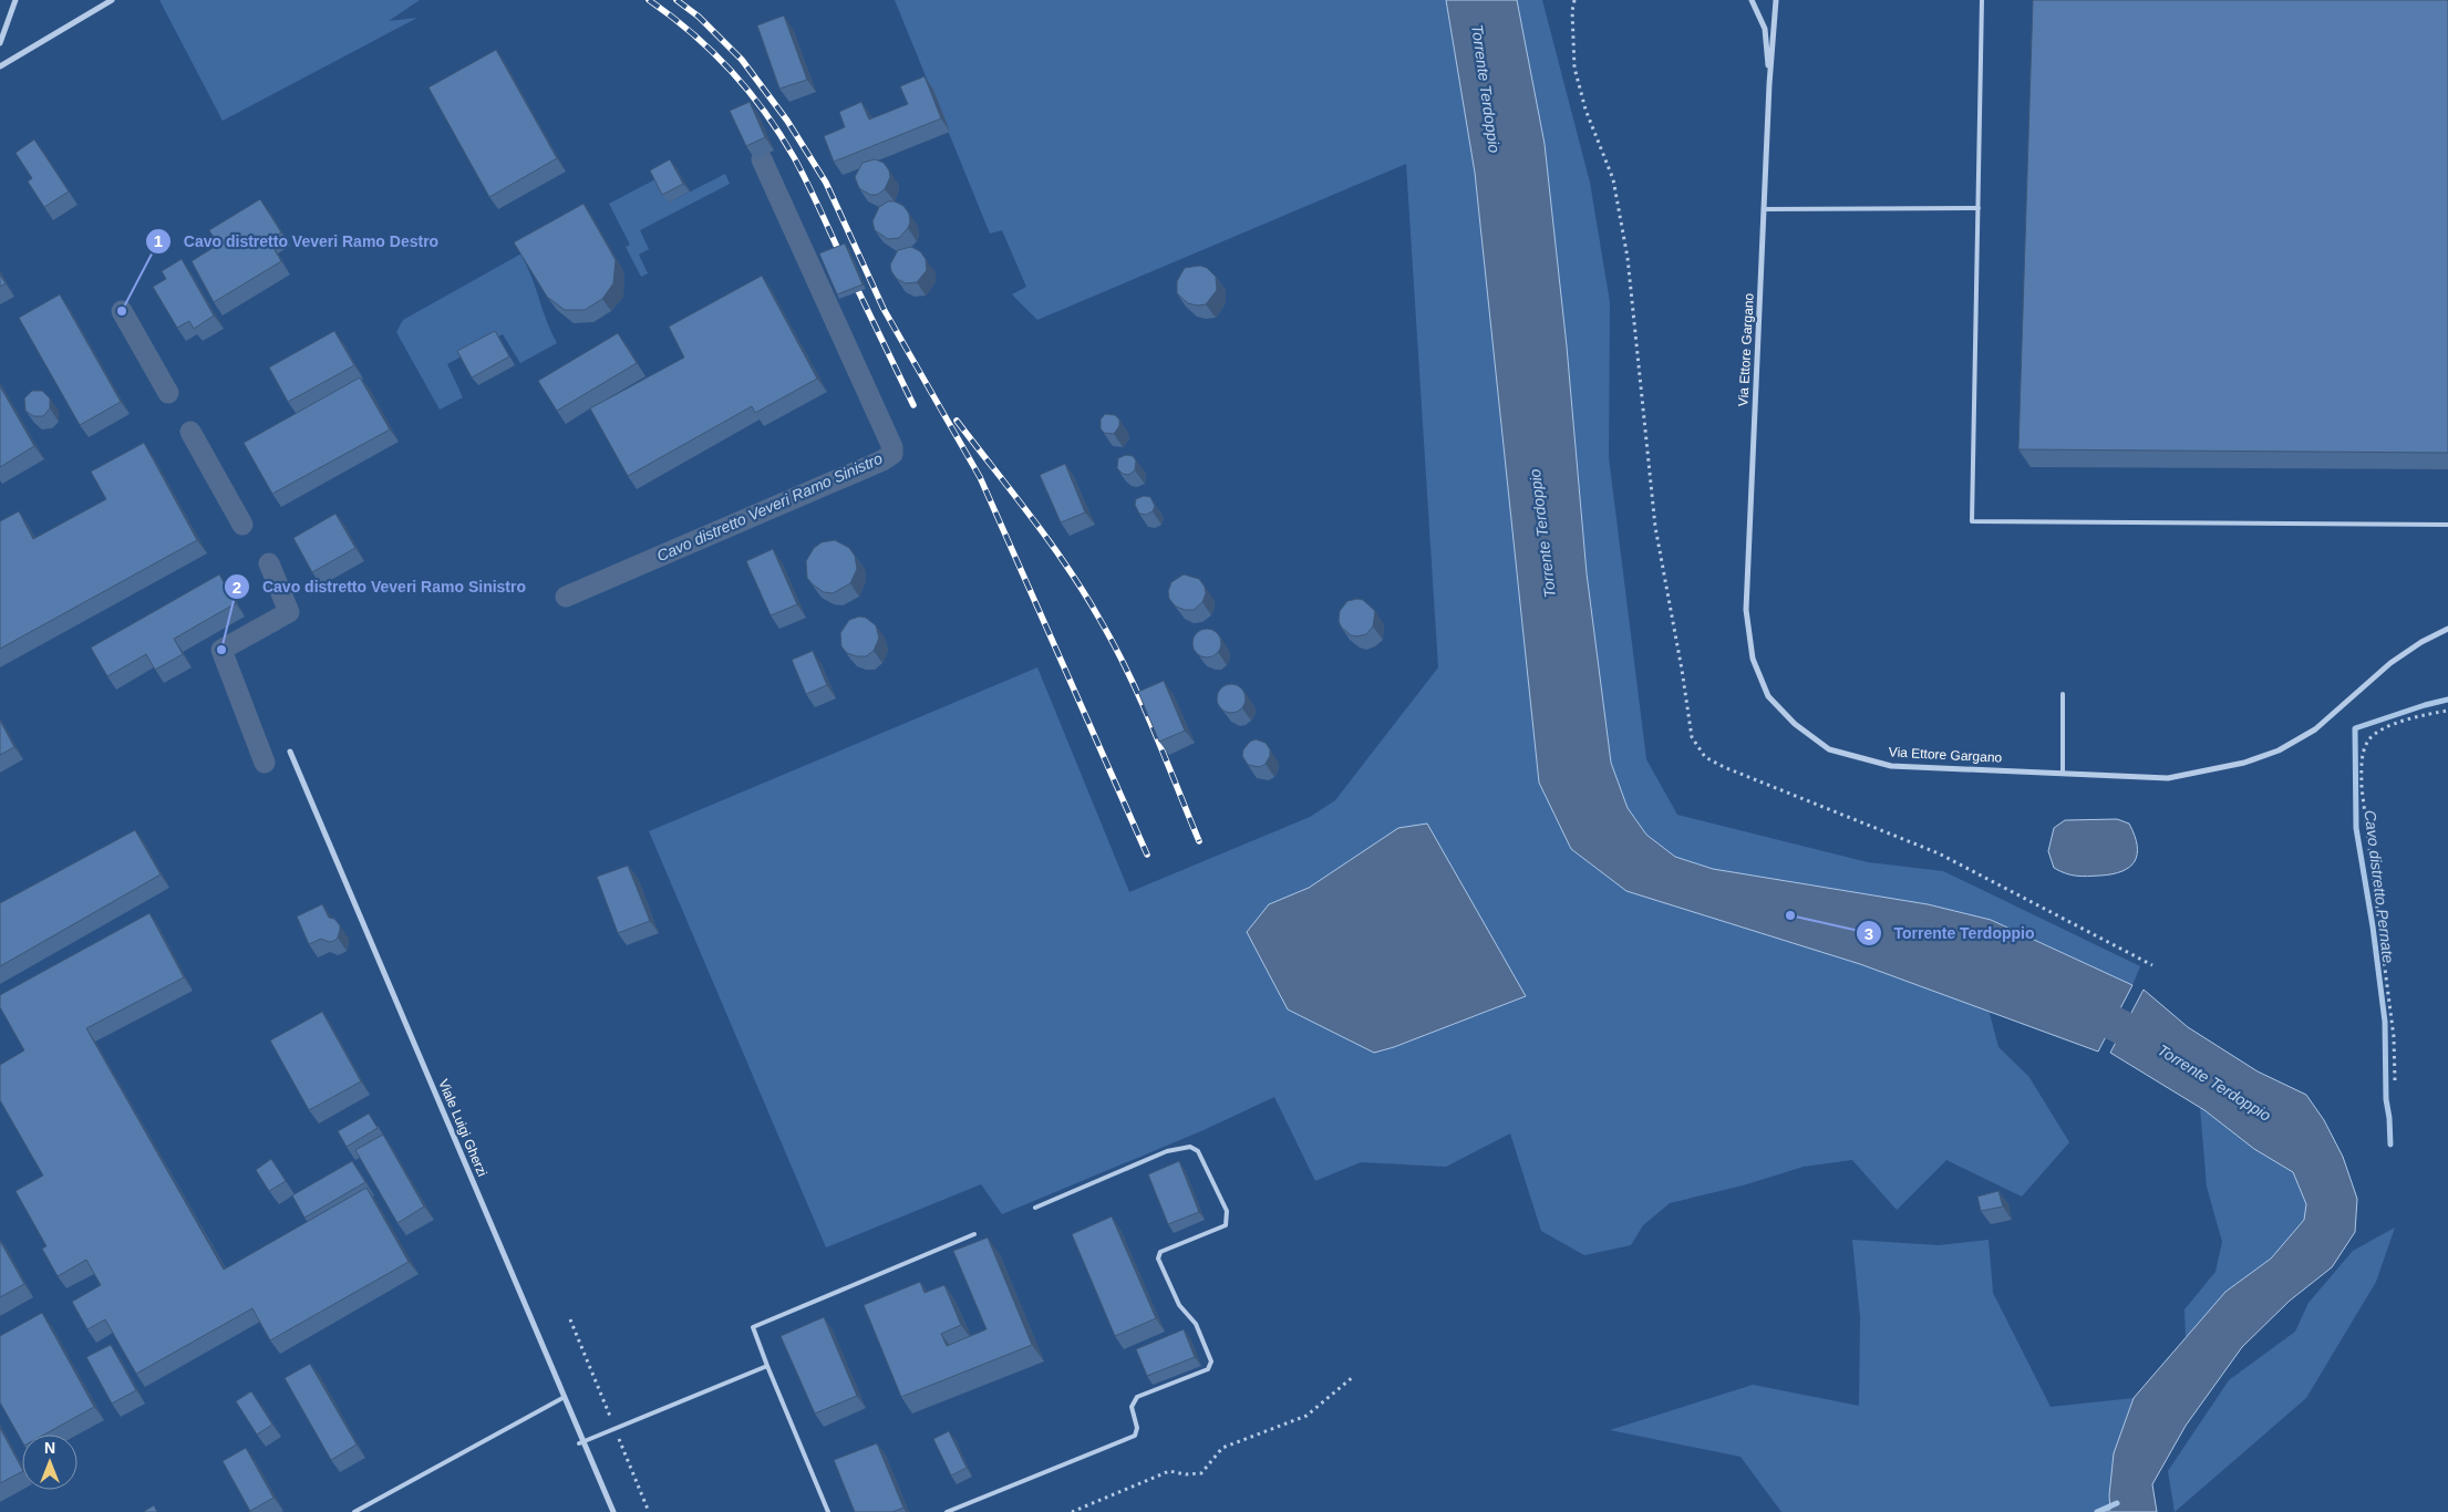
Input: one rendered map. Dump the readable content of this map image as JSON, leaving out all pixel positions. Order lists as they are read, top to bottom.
{
  "streets": {
    "street": ["Via Ettore Gargano", "Viale Luigi Gherzi"]
  },
  "water": ["Torrente Terdoppio", "Cavo distretto Veveri Ramo Sinistro", "Cavo distretto Pernate"],
  "places": ["Cavo distretto Veveri Ramo Destro", "Cavo distretto Veveri Ramo Sinistro", "Torrente Terdoppio"],
  "north": "top"
}
